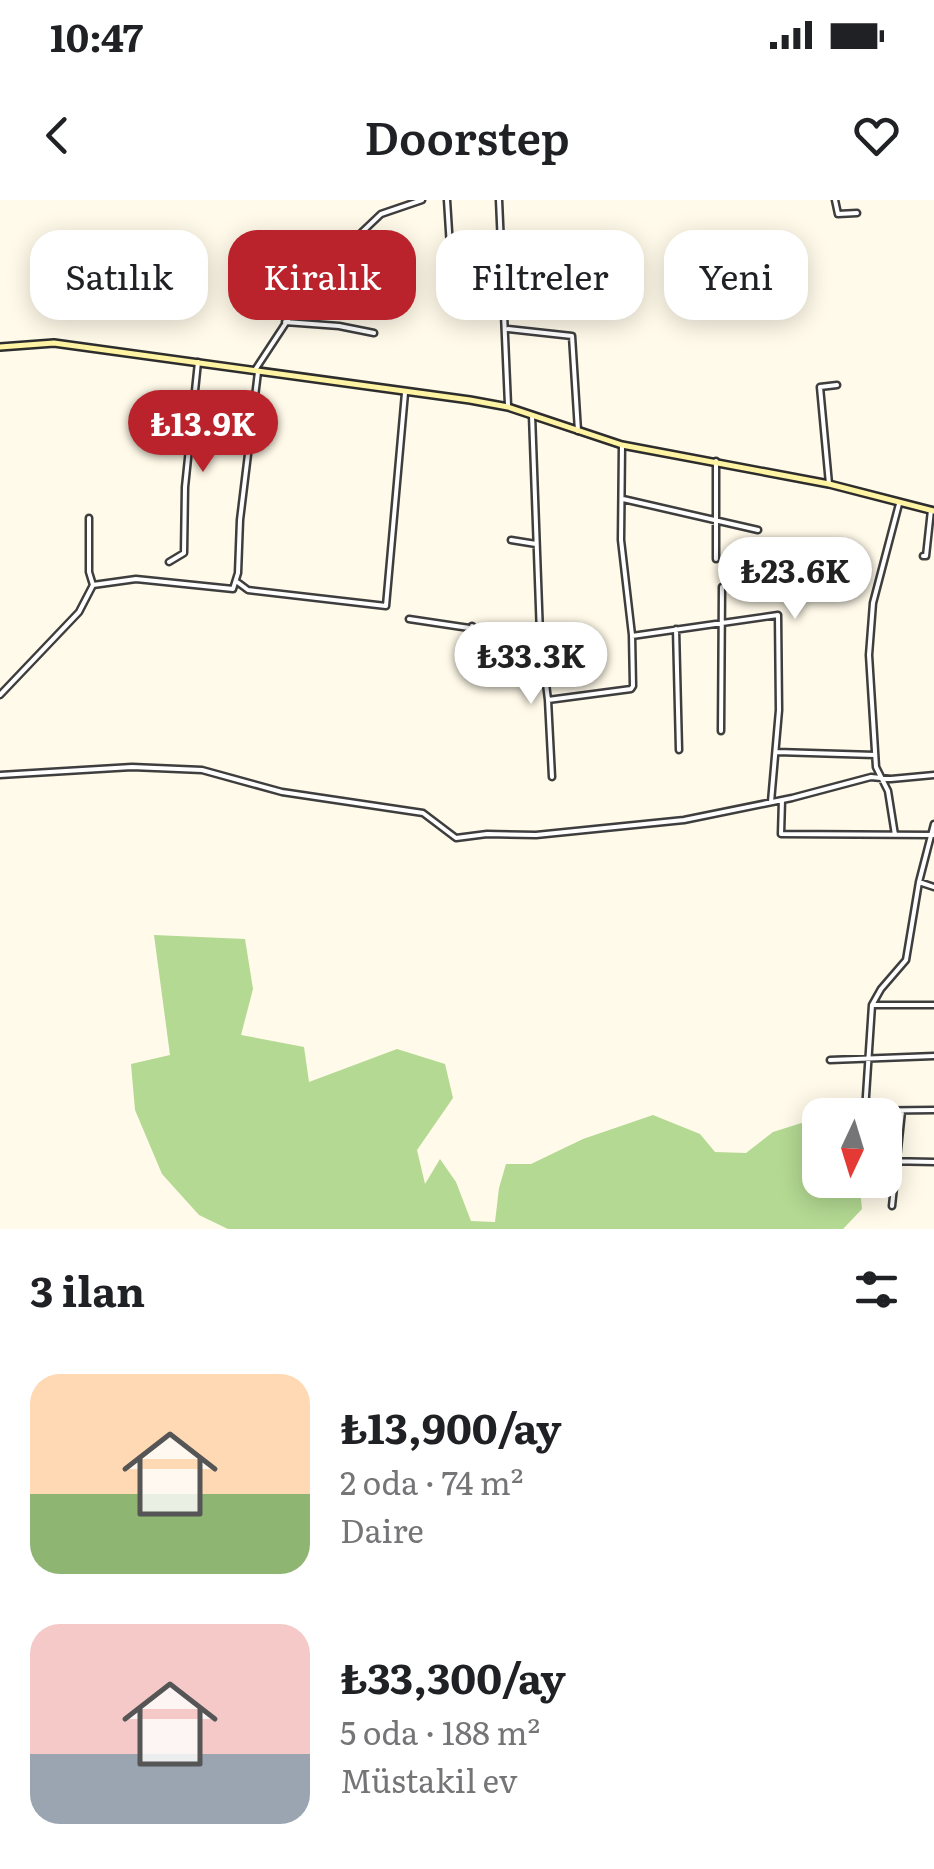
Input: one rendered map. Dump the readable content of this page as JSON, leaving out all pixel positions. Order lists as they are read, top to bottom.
{
  "north": "bottom",
  "page": {
    "status": "10:47",
    "header": "Doorstep",
    "chip": [
      "Satılık",
      "Kiralık",
      "Filtreler",
      "Yeni"
    ],
    "price": ["₺13.9K", "₺23.6K", "₺33.3K"],
    "heading": "3 ilan",
    "list": [
      {
        "name": "₺13,900/ay",
        "note": "2 oda · 74 m² · Daire"
      },
      {
        "name": "₺33,300/ay",
        "note": "5 oda · 188 m² · Müstakil ev"
      }
    ]
  }
}
